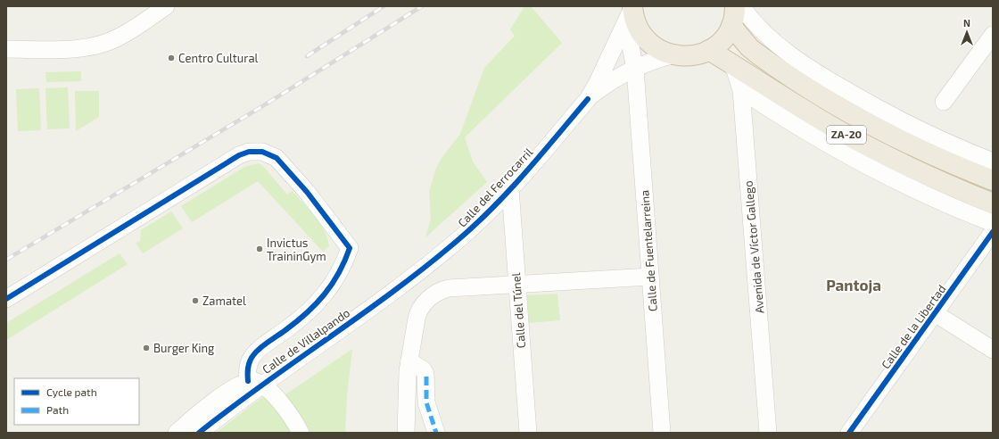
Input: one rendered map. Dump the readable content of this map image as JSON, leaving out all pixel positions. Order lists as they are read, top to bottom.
{
  "streets": {
    "highway": ["ZA-20"],
    "street": [
      "Calle del Ferrocarril",
      "Avenida de Víctor Gallego",
      "Calle de Fuentelarreina",
      "Calle del Túnel",
      "Calle de la Libertad",
      "Calle de Villalpando"
    ]
  },
  "crossings": [
    ["ZA-20", "Avenida de Víctor Gallego"],
    ["Calle del Ferrocarril", "Calle de Fuentelarreina"],
    ["Calle del Ferrocarril", "Calle del Túnel"],
    ["Calle del Ferrocarril", "Calle de Villalpando"]
  ],
  "districts": ["Pantoja"],
  "places": [
    "Centro Cultural",
    "Invictus TraininGym",
    "Zamatel",
    "Burger King"
  ],
  "legend": ["Cycle path", "Path"],
  "north": "top"
}
